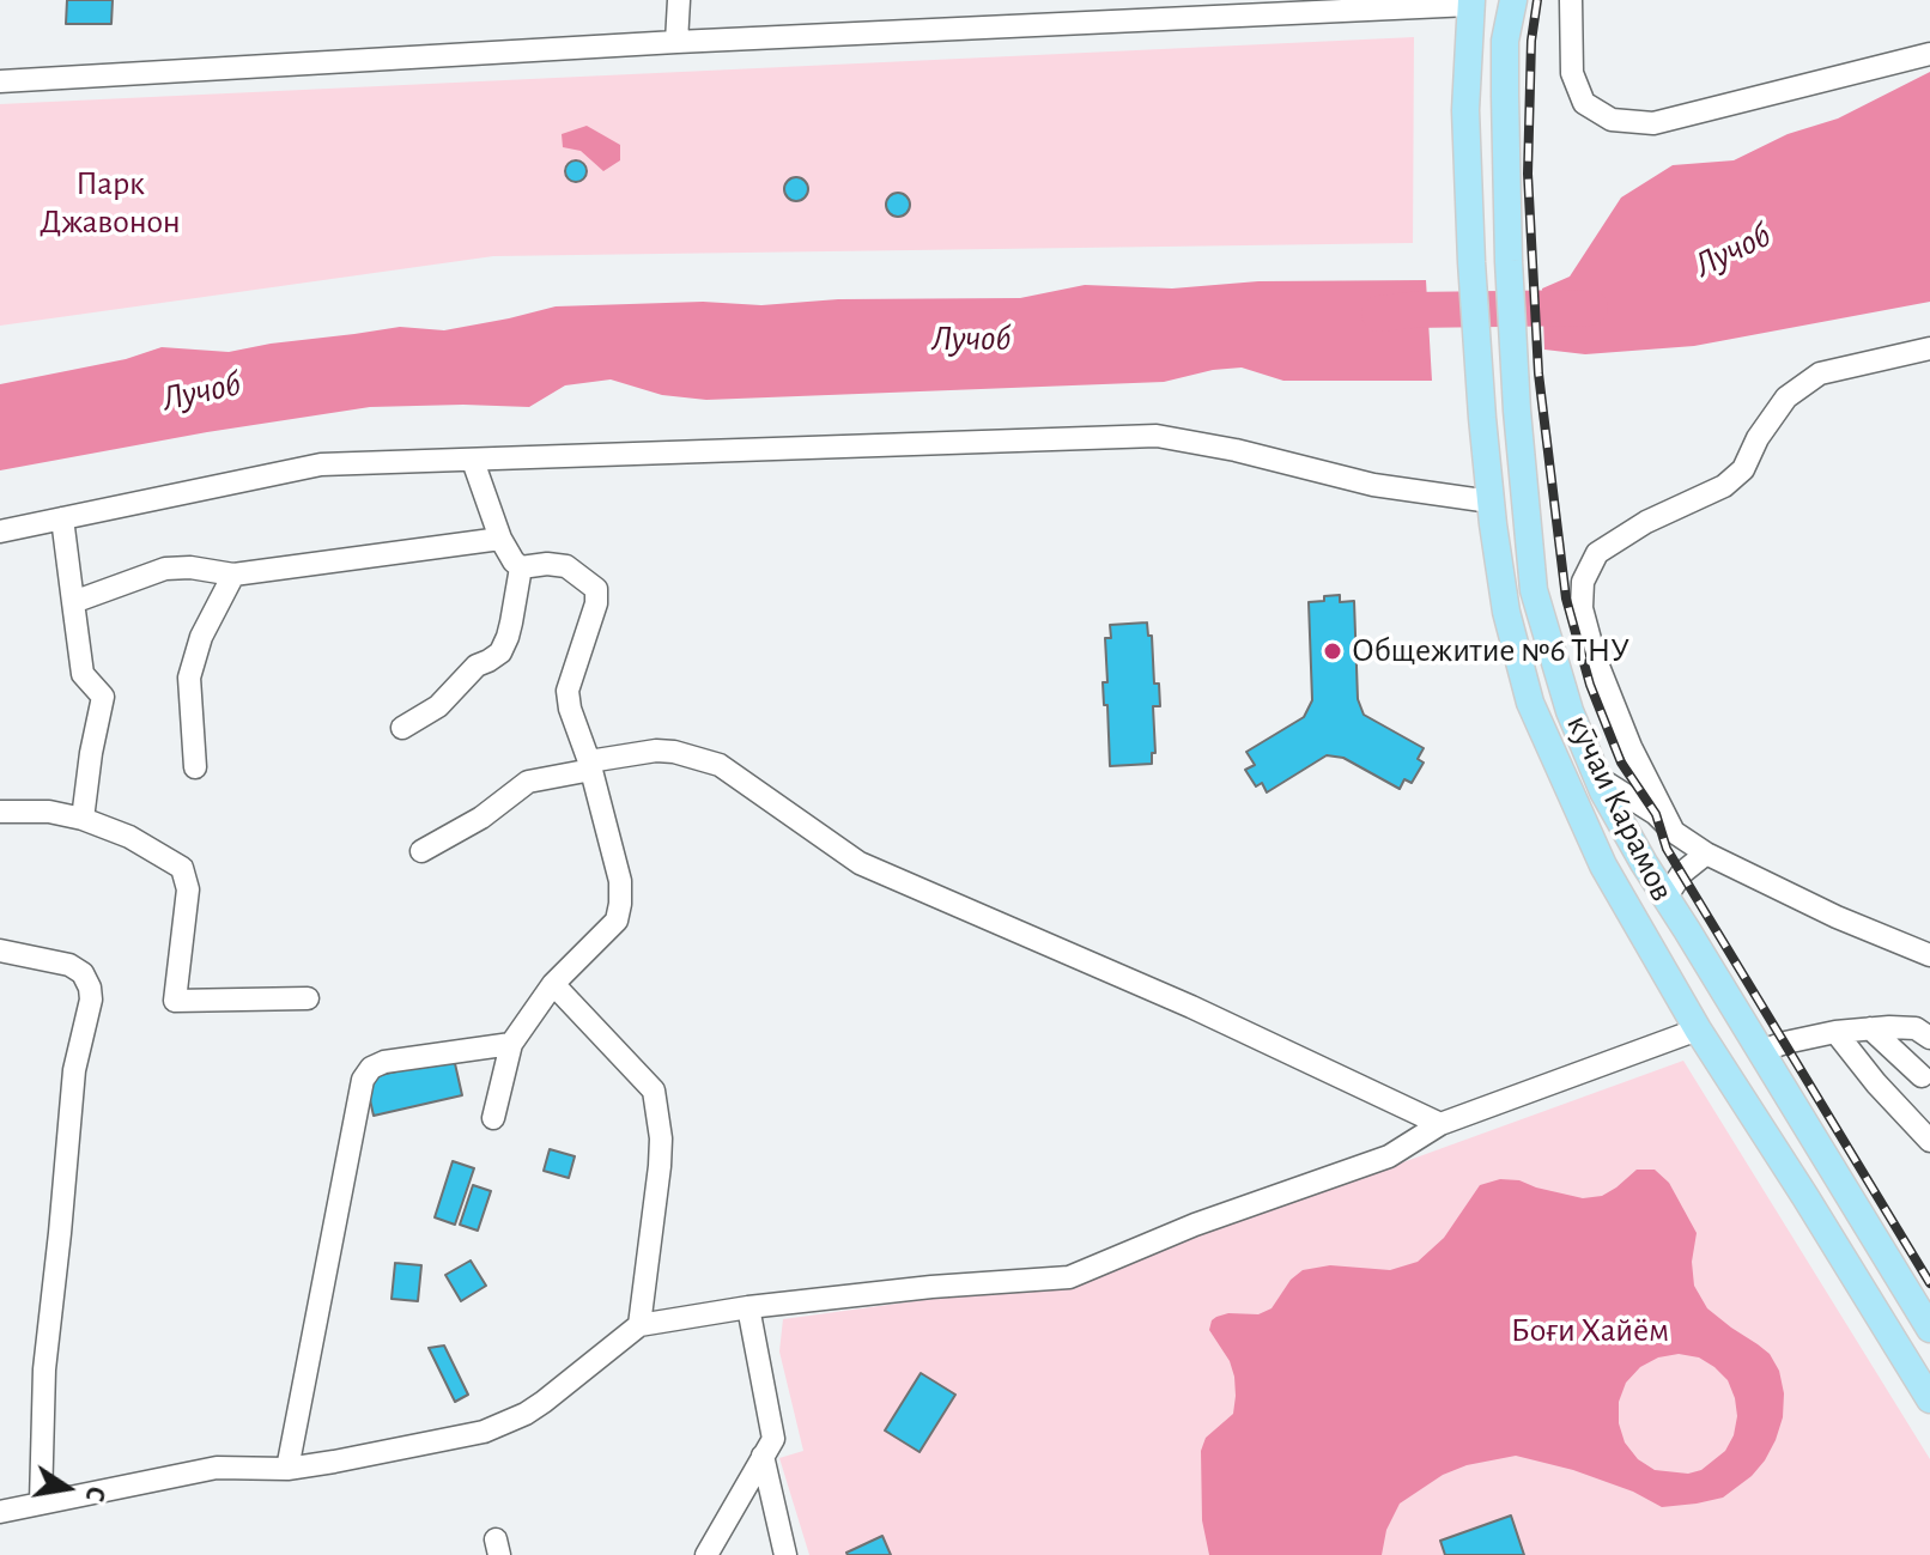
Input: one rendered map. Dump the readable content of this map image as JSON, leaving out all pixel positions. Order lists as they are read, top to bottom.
{
  "streets": {
    "main road": ["кӯчаи Карамов"]
  },
  "water": ["Лучоб"],
  "parks": ["Парк Джавонон", "Боғи Хайём"],
  "places": ["Общежитие №6 ТНУ"],
  "north": "right"
}
